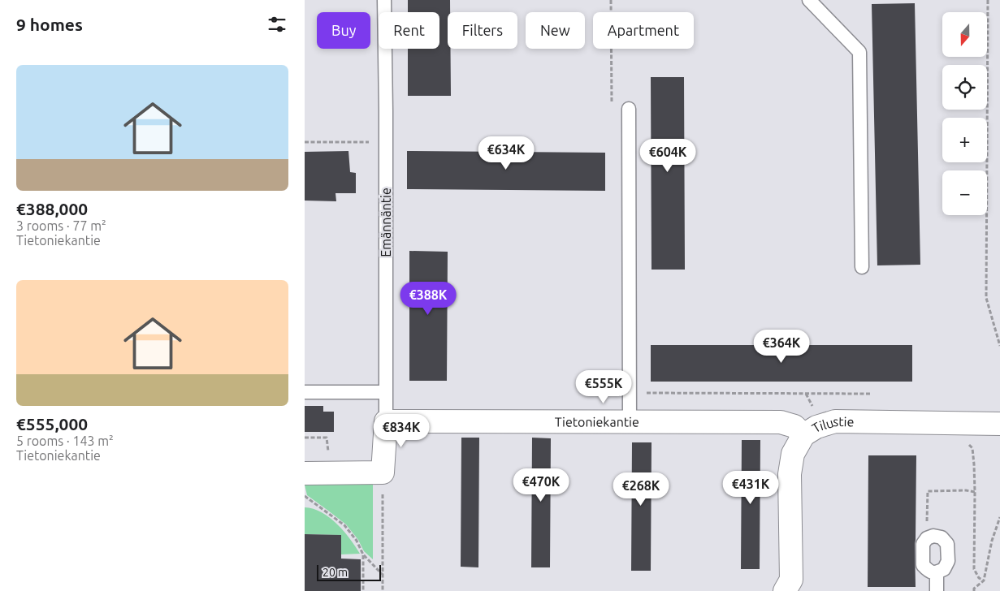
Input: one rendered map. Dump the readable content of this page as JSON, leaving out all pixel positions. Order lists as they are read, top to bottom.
{
  "streets": {
    "street": ["Emännäntie", "Tietoniekantie", "Tilustie"]
  },
  "crossings": [
    ["Emännäntie", "Tietoniekantie"],
    ["Tietoniekantie", "Tilustie"]
  ],
  "scale_bar": "20 m",
  "north": "bottom",
  "page": {
    "heading": "9 homes",
    "map_buttons": ["+", "−"],
    "chip": [
      "Buy",
      "Rent",
      "Filters",
      "New",
      "Apartment"
    ],
    "list": [
      {
        "name": "€388,000",
        "note": "3 rooms · 77 m² · Tietoniekantie"
      },
      {
        "name": "€555,000",
        "note": "5 rooms · 143 m² · Tietoniekantie"
      }
    ],
    "price": [
      "€634K",
      "€604K",
      "€388K",
      "€364K",
      "€555K",
      "€834K",
      "€470K",
      "€431K",
      "€268K"
    ],
    "scale": "20 m"
  }
}
